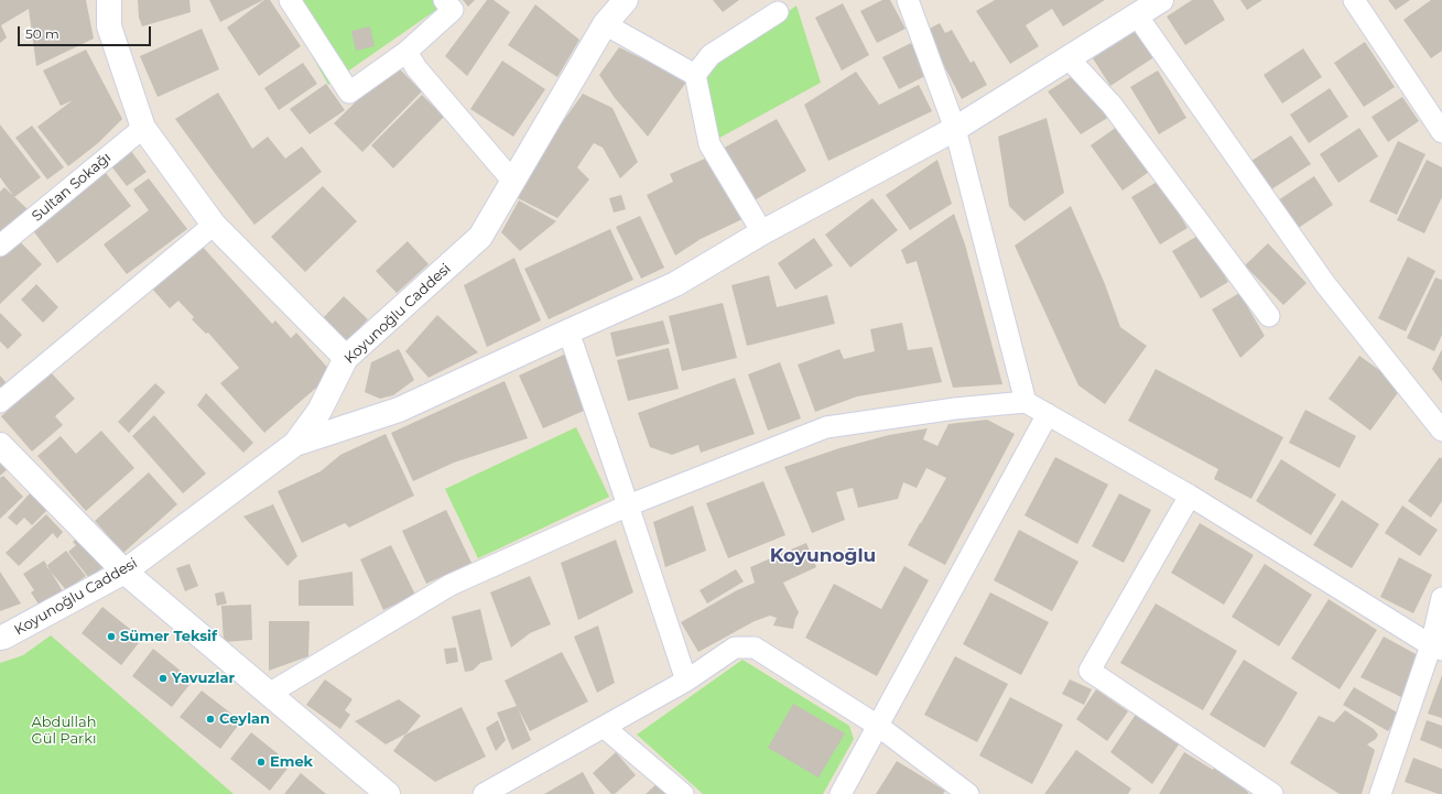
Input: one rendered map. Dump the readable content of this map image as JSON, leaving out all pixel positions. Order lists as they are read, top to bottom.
{
  "streets": {
    "street": ["Sultan Sokağı", "Koyunoğlu Caddesi"]
  },
  "districts": ["Koyunoğlu"],
  "parks": ["Abdullah Gül Parkı"],
  "places": [
    "Sümer Teksif",
    "Yavuzlar",
    "Ceylan",
    "Emek"
  ],
  "scale_bar": "50 m"
}
